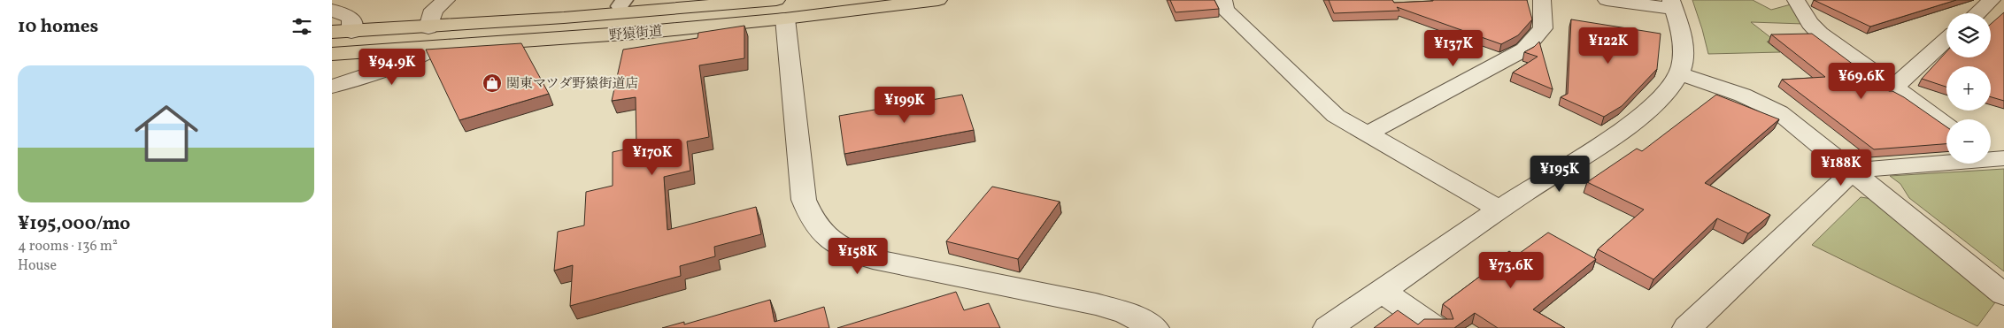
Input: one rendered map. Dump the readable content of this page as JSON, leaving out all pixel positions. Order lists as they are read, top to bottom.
{
  "streets": {
    "main road": ["野猿街道"]
  },
  "places": {
    "shop": ["関東マツダ野猿街道店"]
  },
  "page": {
    "heading": "10 homes",
    "map_buttons": ["+", "−"],
    "price": [
      "¥122K",
      "¥137K",
      "¥94.9K",
      "¥69.6K",
      "¥199K",
      "¥170K",
      "¥188K",
      "¥195K",
      "¥158K",
      "¥73.6K"
    ],
    "list": [
      {
        "name": "¥195,000/mo",
        "note": "4 rooms · 136 m² · House"
      }
    ]
  }
}
